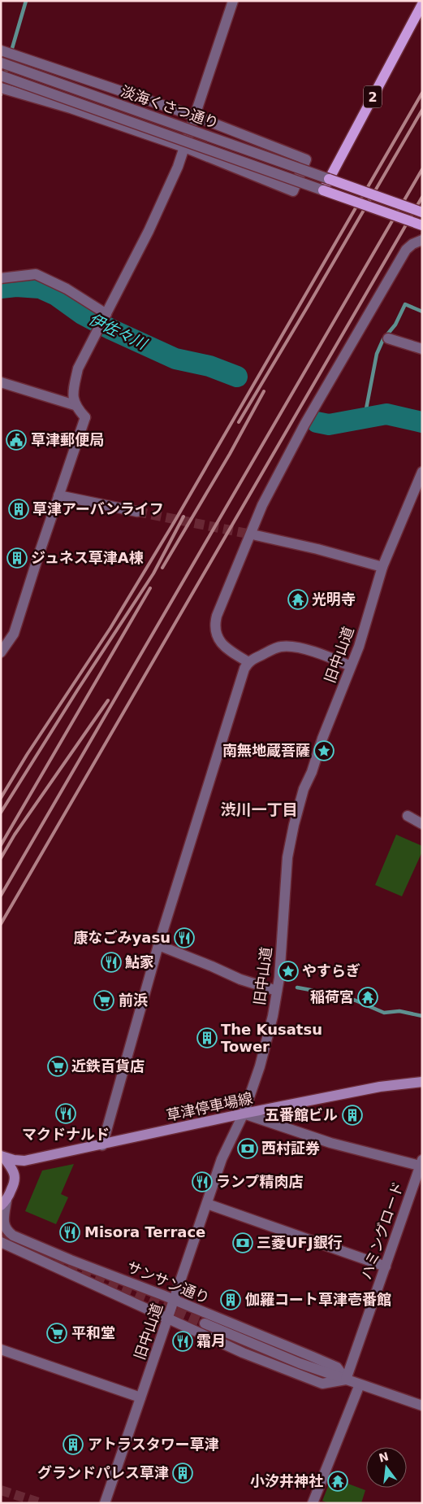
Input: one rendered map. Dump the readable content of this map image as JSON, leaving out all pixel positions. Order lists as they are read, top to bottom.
{
  "streets": {
    "main road": ["2", "草津停車場線"],
    "street": [
      "淡海くさつ通り",
      "旧中山道",
      "ハミングロード",
      "サンサン通り"
    ]
  },
  "crossings": [
    ["2", "淡海くさつ通り"],
    ["旧中山道", "草津停車場線"],
    ["旧中山道", "サンサン通り"],
    ["草津停車場線", "サンサン通り"],
    ["ハミングロード", "サンサン通り"]
  ],
  "districts": ["渋川一丁目"],
  "water": ["伊佐々川"],
  "places": {
    "public building": ["草津郵便局"],
    "building": [
      "草津アーバンライフ",
      "ジュネス草津A棟",
      "The Kusatsu Tower",
      "五番館ビル",
      "伽羅コート草津壱番館",
      "アトラスタワー草津",
      "グランドパレス草津"
    ],
    "temple": ["光明寺", "稲荷宮", "小汐井神社"],
    "place": ["南無地蔵菩薩", "やすらぎ"],
    "restaurant": [
      "康なごみyasu",
      "鮎家",
      "マクドナルド",
      "ランプ精肉店",
      "Misora Terrace",
      "霜月"
    ],
    "supermarket": ["前浜", "近鉄百貨店", "平和堂"],
    "bank": ["西村証券", "三菱UFJ銀行"]
  },
  "north": "top"
}
